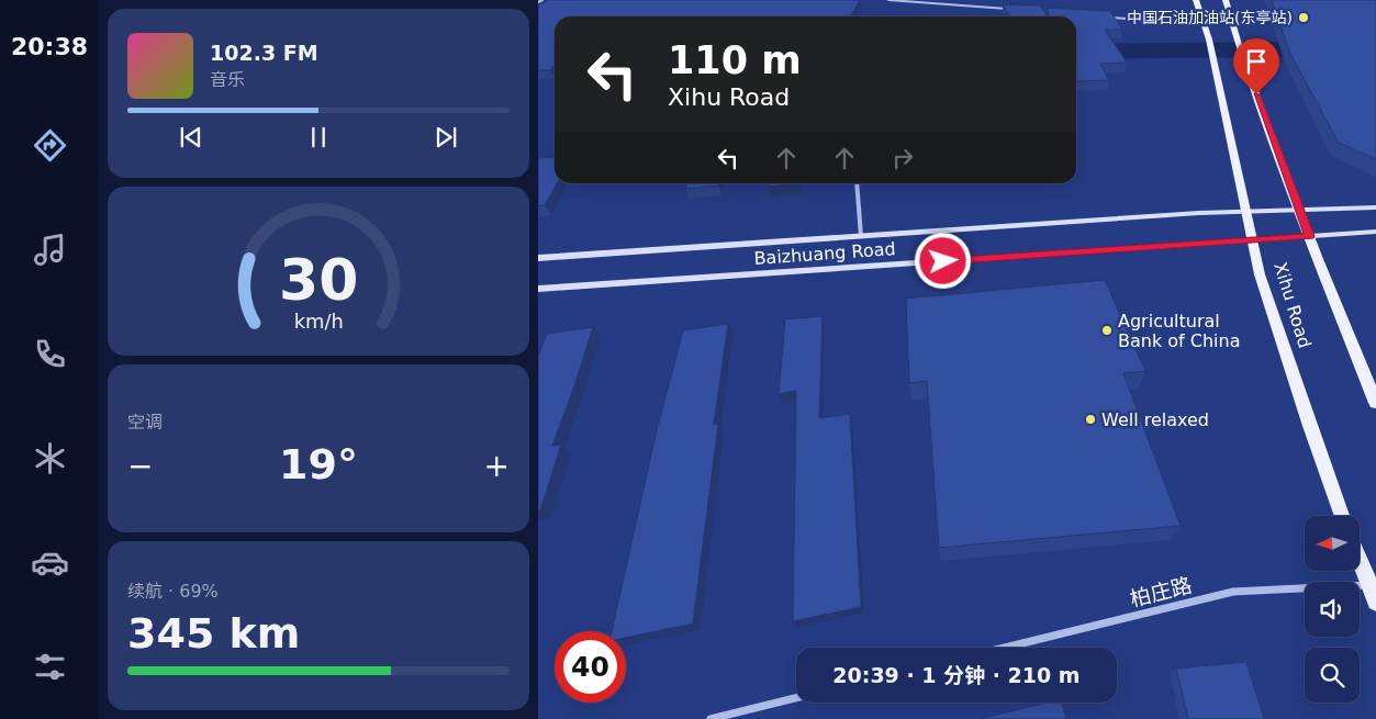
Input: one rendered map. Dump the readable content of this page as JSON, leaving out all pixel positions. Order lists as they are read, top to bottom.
{
  "streets": {
    "main road": ["Xihu Road"],
    "street": ["Baizhuang Road", "柏庄路"]
  },
  "crossings": [
    ["Baizhuang Road", "Xihu Road"]
  ],
  "places": ["中国石油加油站(东亭站)", "Agricultural Bank of China", "Well relaxed"],
  "north": "left",
  "page": {
    "tabs": "20:38",
    "turn": ["110 m", "Xihu Road"],
    "song": ["102.3 FM", "音乐"],
    "tile": [
      "空调",
      ["续航 · 69%", "345 km"]
    ],
    "heat": ["−", "19°", "+"],
    "limit": "40",
    "trip": "20:39 · 1 分钟 · 210 m",
    "gauge": ["30", "km/h"]
  }
}
